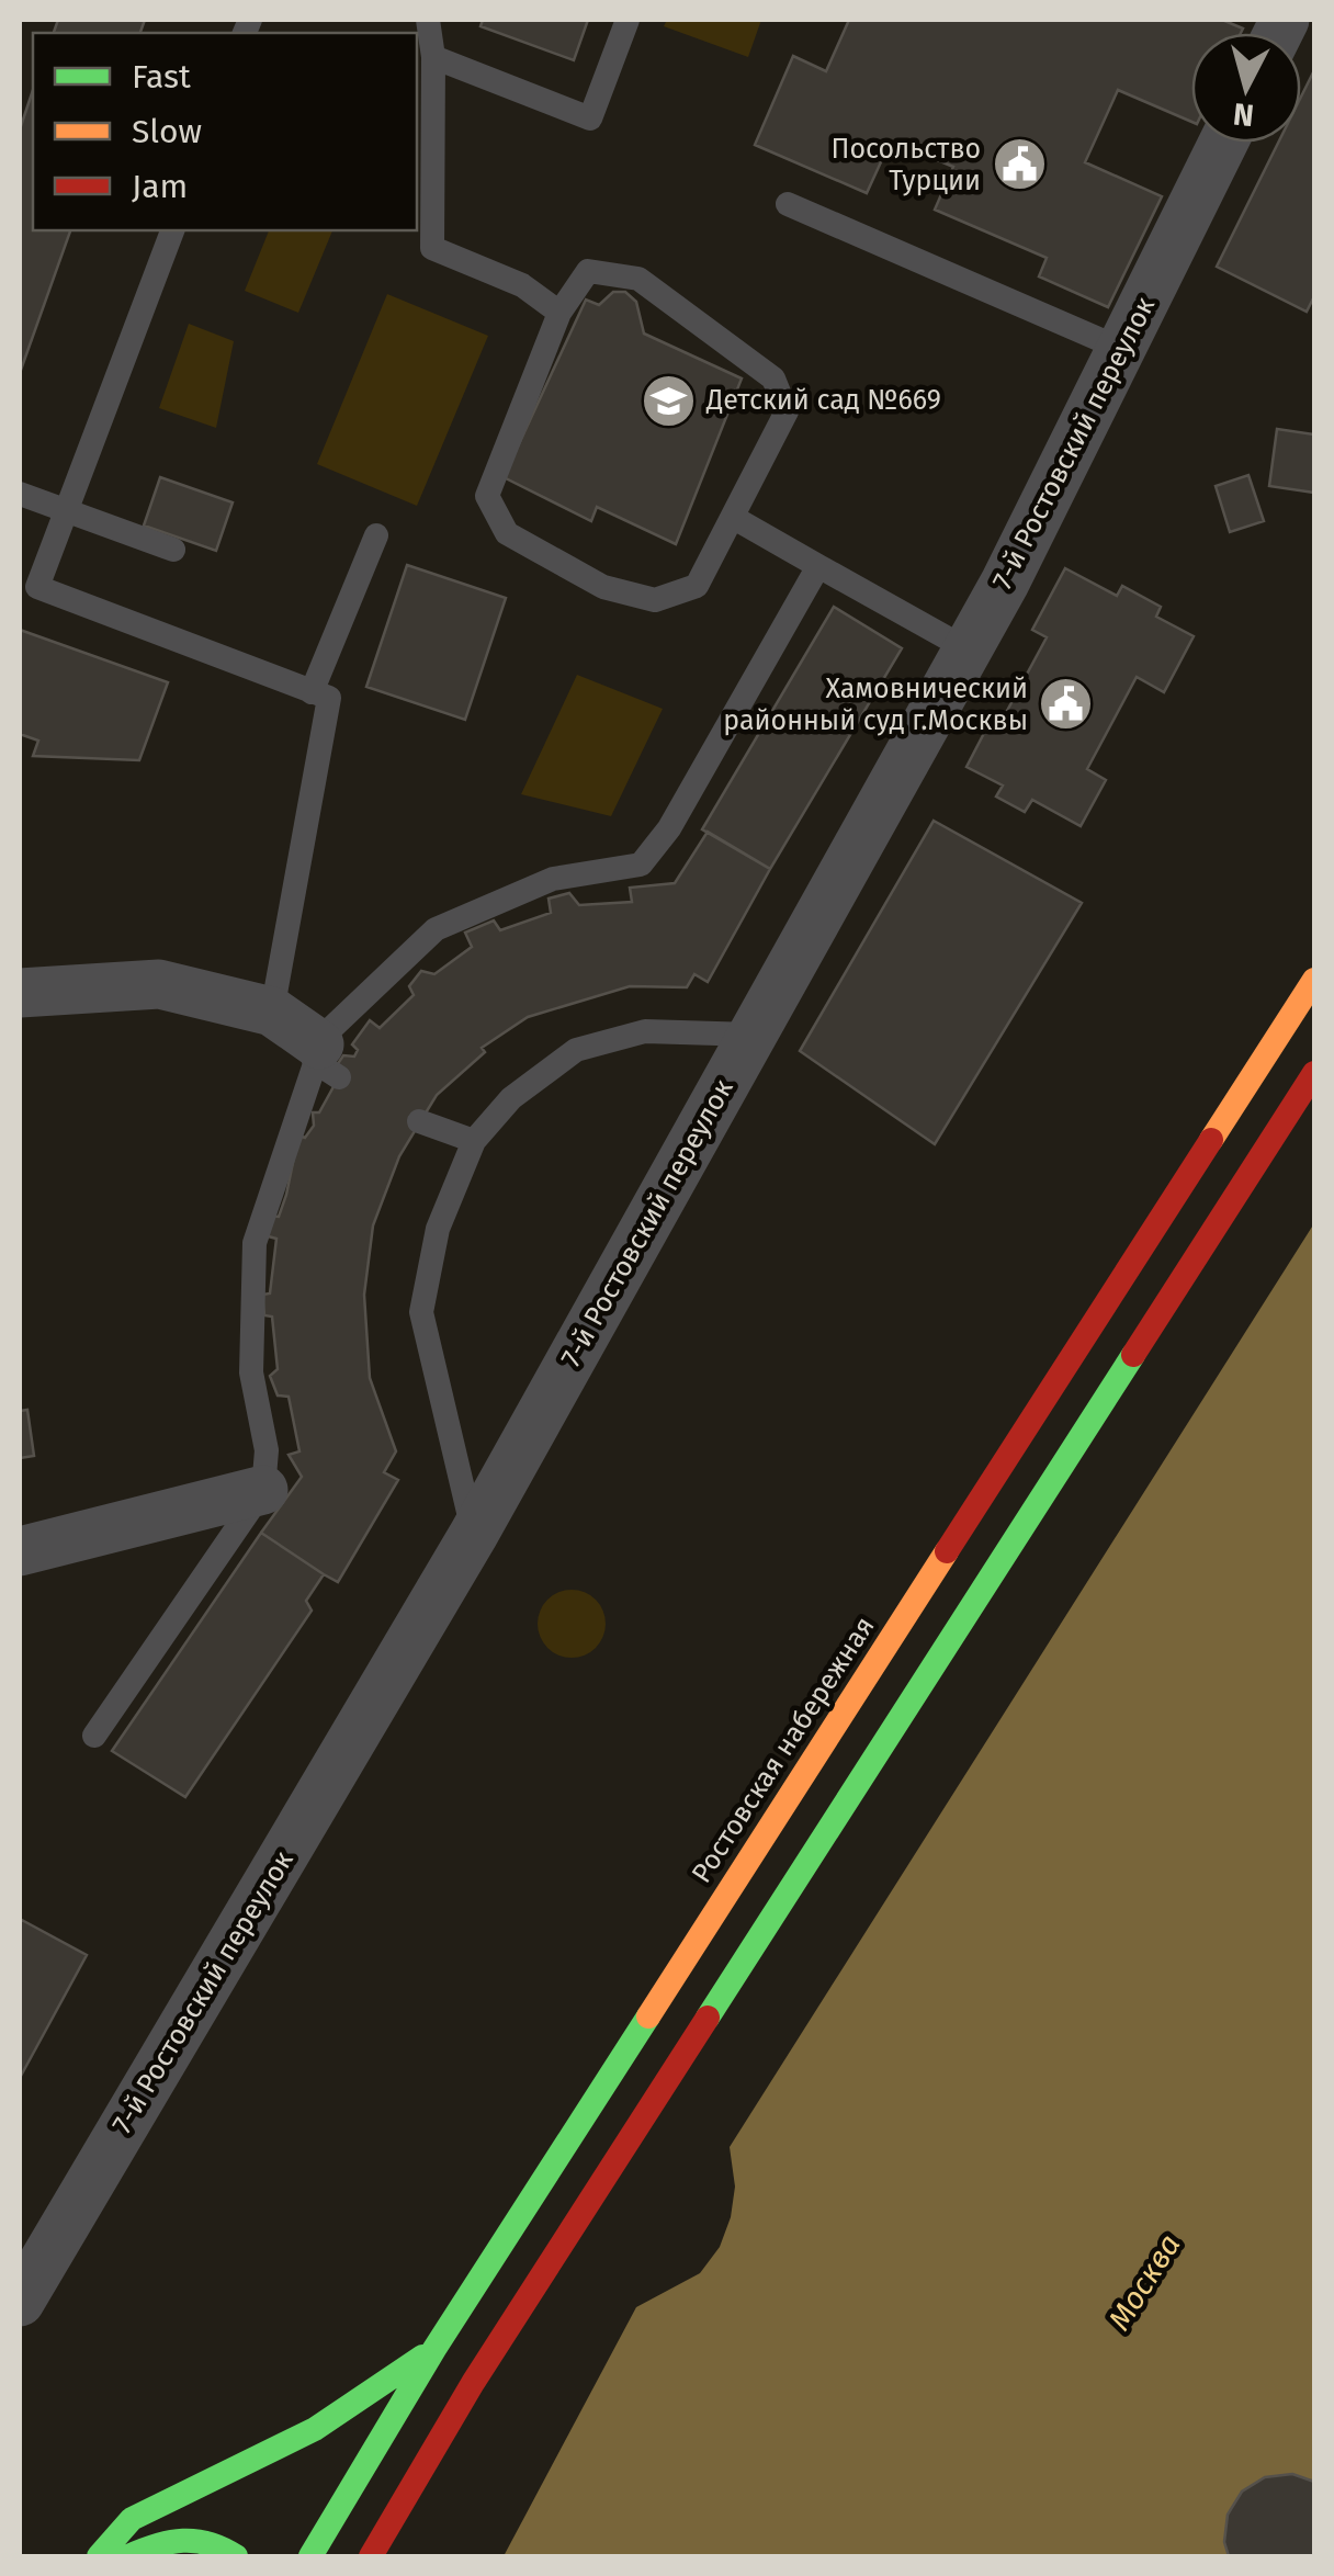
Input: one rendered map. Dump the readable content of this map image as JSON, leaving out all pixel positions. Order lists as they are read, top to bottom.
{
  "streets": {
    "main road": ["Ростовская набережная"],
    "street": ["7-й Ростовский переулок"]
  },
  "water": ["Москва"],
  "places": {
    "public building": ["Посольство Турции", "Хамовнический районный суд г.Москвы"],
    "school or university": ["Детский сад №669"]
  },
  "legend": ["Fast", "Slow", "Jam"],
  "north": "bottom"
}
